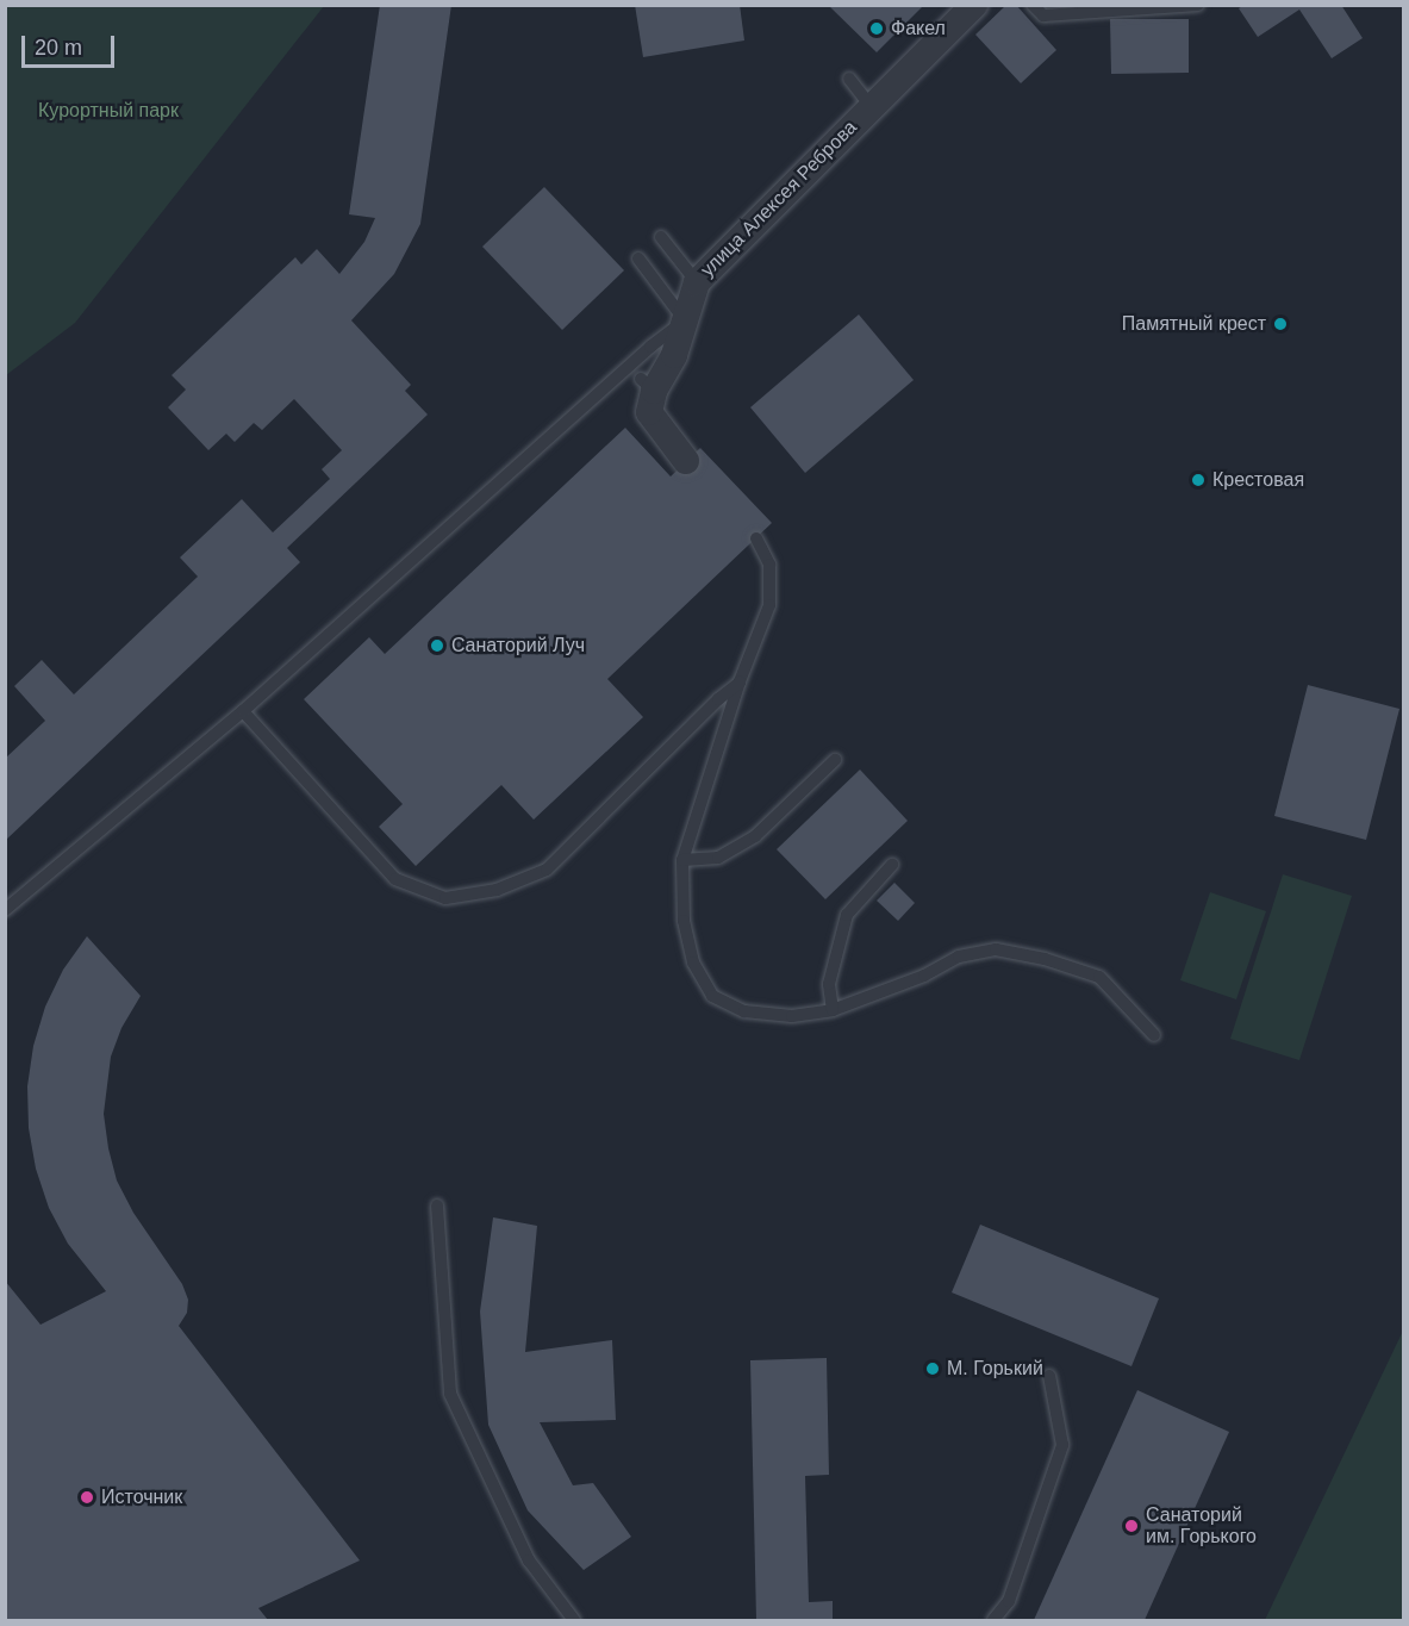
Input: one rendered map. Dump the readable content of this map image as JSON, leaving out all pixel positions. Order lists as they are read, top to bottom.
{
  "streets": {
    "street": ["улица Алексея Реброва"]
  },
  "parks": ["Курортный парк"],
  "places": [
    "Факел",
    "Памятный крест",
    "Крестовая",
    "Cанаторий Луч",
    "М. Горький",
    "Источник",
    "Санаторий им. Горького"
  ],
  "scale_bar": "20 m"
}
